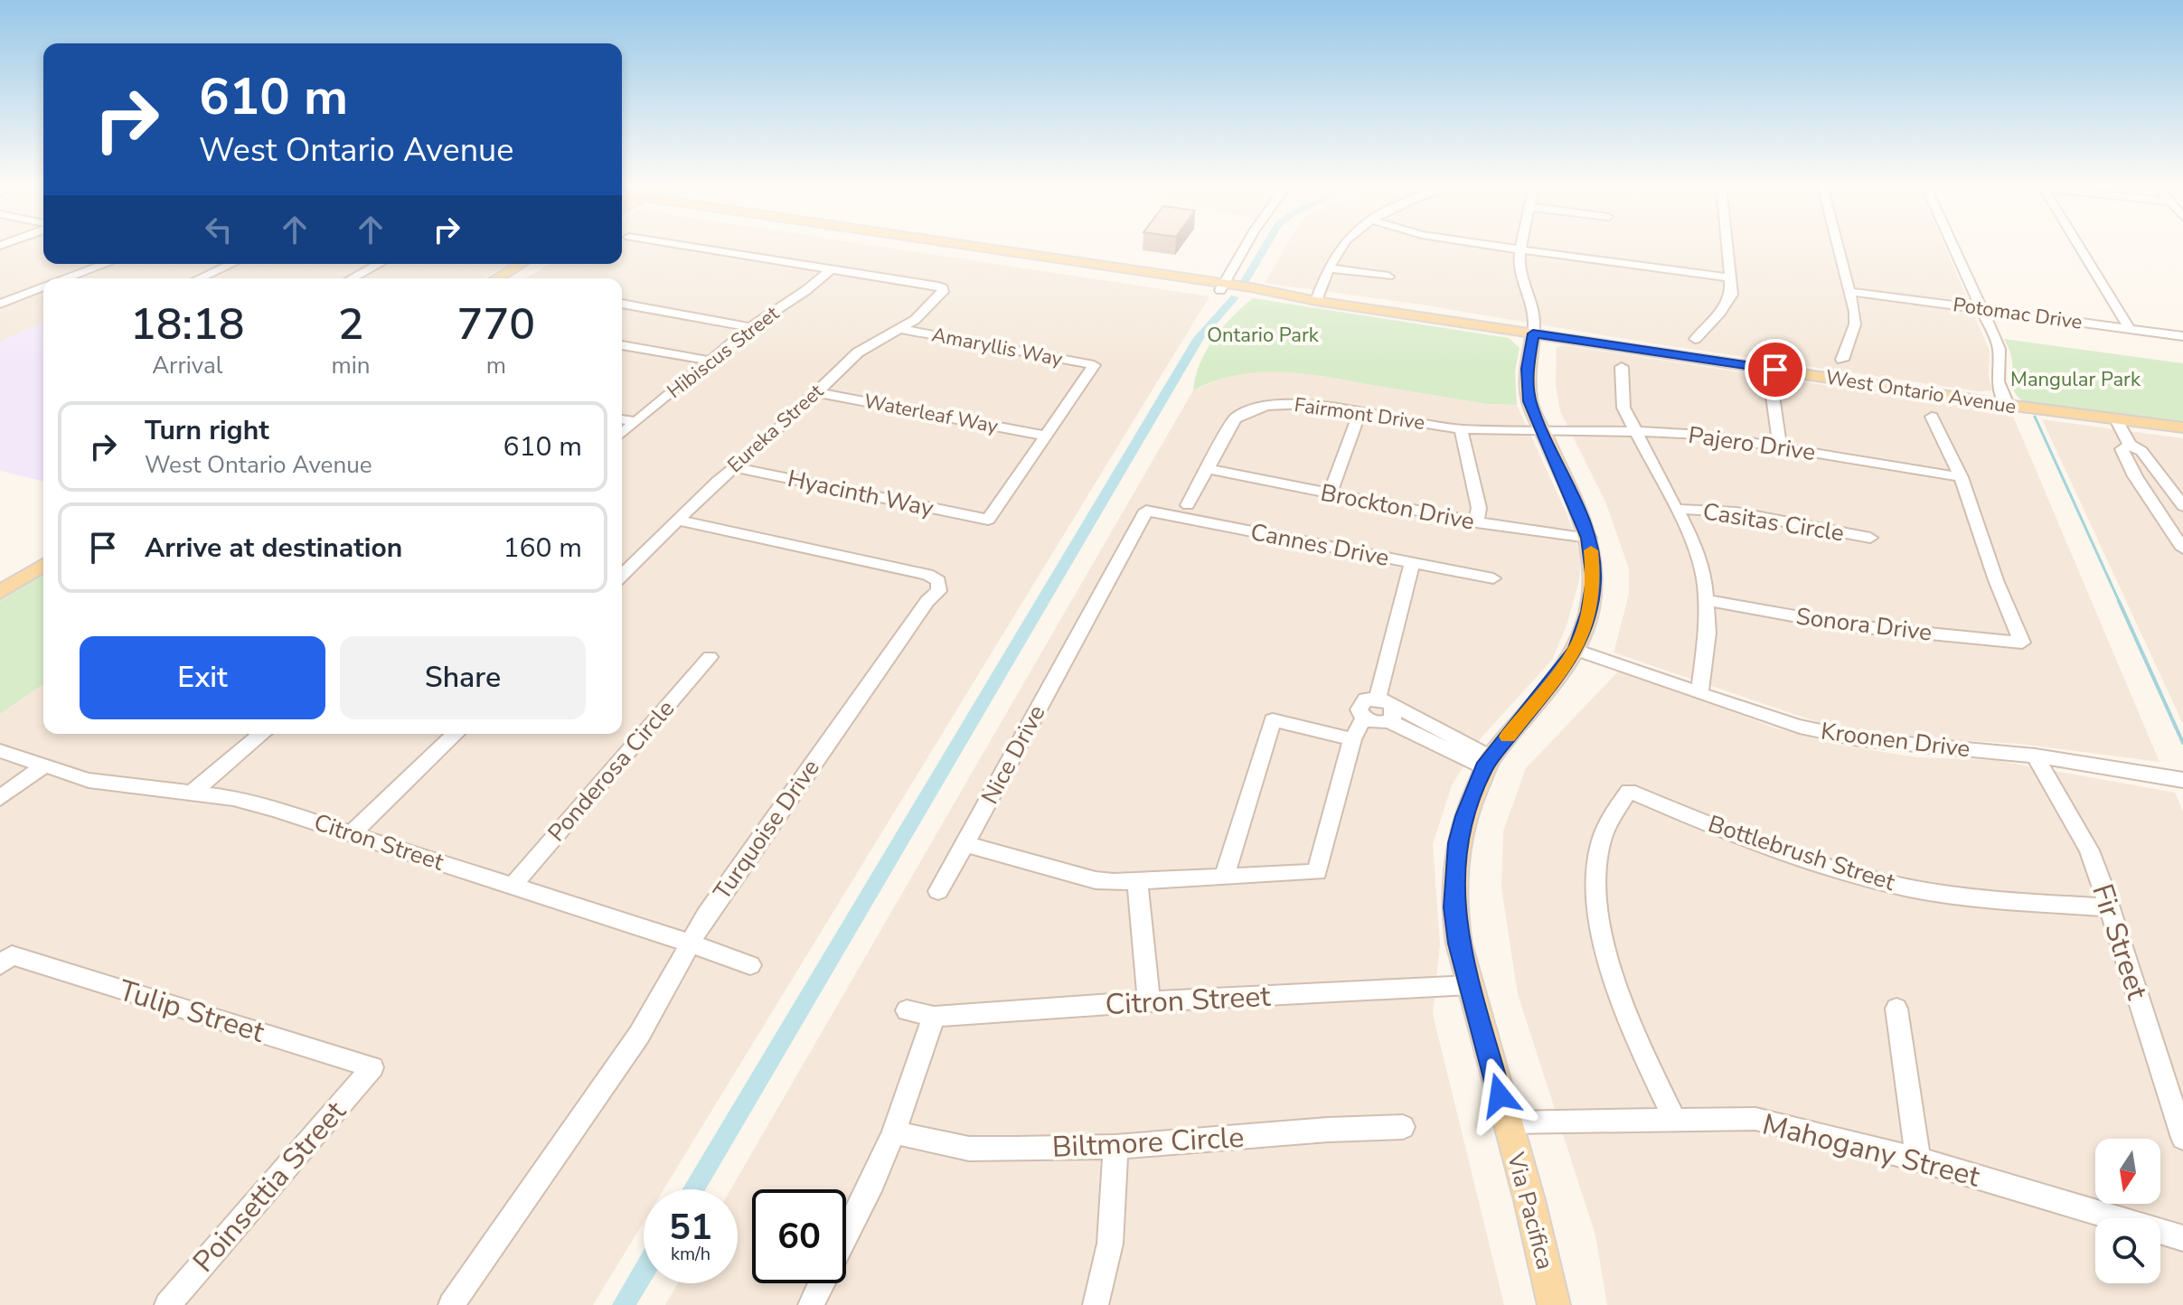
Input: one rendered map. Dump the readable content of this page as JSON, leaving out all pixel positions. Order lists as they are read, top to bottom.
{
  "streets": {
    "main road": ["West Ontario Avenue", "Via Pacifica"],
    "street": [
      "Potomac Drive",
      "Amaryllis Way",
      "Hibiscus Street",
      "Waterleaf Way",
      "Fairmont Drive",
      "Eureka Street",
      "Pajero Drive",
      "Hyacinth Way",
      "Brockton Drive",
      "Casitas Circle",
      "Cannes Drive",
      "Sonora Drive",
      "Kroonen Drive",
      "Nice Drive",
      "Ponderosa Circle",
      "Turquoise Drive",
      "Citron Street",
      "Bottlebrush Street",
      "Fir Street",
      "Tulip Street",
      "Biltmore Circle",
      "Mahogany Street",
      "Poinsettia Street"
    ]
  },
  "crossings": [
    ["Amaryllis Way", "Waterleaf Way"],
    ["Amaryllis Way", "Eureka Street"],
    ["Amaryllis Way", "Hyacinth Way"],
    ["Hibiscus Street", "Eureka Street"],
    ["West Ontario Avenue", "Via Pacifica"],
    ["Waterleaf Way", "Eureka Street"],
    ["Waterleaf Way", "Hyacinth Way"],
    ["Fairmont Drive", "Pajero Drive"],
    ["Fairmont Drive", "Brockton Drive"],
    ["Fairmont Drive", "Via Pacifica"],
    ["Eureka Street", "Hyacinth Way"],
    ["Eureka Street", "Turquoise Drive"],
    ["Pajero Drive", "Sonora Drive"],
    ["Pajero Drive", "Via Pacifica"],
    ["Brockton Drive", "Via Pacifica"],
    ["Cannes Drive", "Nice Drive"],
    ["Kroonen Drive", "Fir Street"],
    ["Kroonen Drive", "Via Pacifica"],
    ["Ponderosa Circle", "Citron Street"],
    ["Turquoise Drive", "Citron Street"],
    ["Citron Street", "Via Pacifica"],
    ["Bottlebrush Street", "Fir Street"],
    ["Bottlebrush Street", "Mahogany Street"],
    ["Tulip Street", "Poinsettia Street"],
    ["Mahogany Street", "Via Pacifica"]
  ],
  "parks": ["Ontario Park", "Mangular Park"],
  "north": "bottom",
  "page": {
    "turn": ["610 m", "West Ontario Avenue"],
    "eta": [
      "18:18",
      "Arrival",
      "2",
      "min",
      "770",
      "m"
    ],
    "list": [
      {
        "name": "Turn right",
        "note": "West Ontario Avenue",
        "value": "610 m"
      },
      {
        "name": "Arrive at destination",
        "value": "160 m"
      }
    ],
    "buttons": ["Exit", "Share"],
    "speed": "51 km/h",
    "limit": "60"
  }
}
